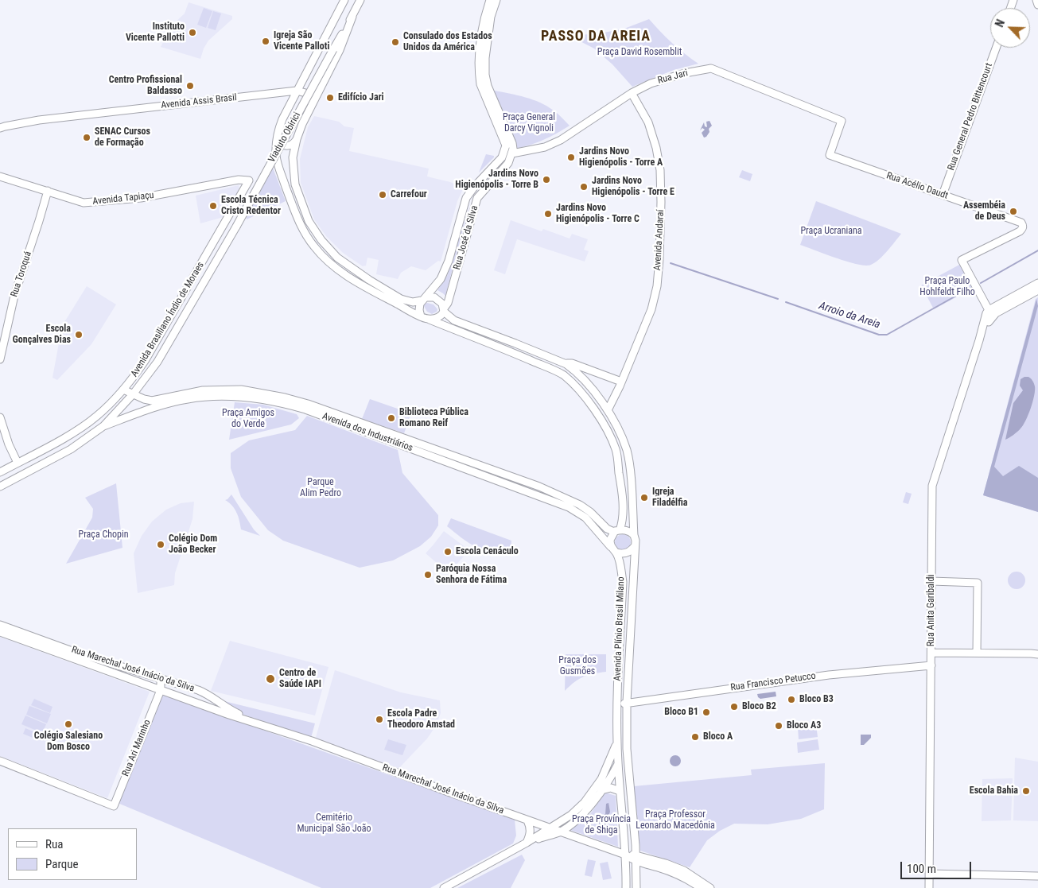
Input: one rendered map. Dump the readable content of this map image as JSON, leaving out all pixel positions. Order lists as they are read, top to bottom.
{
  "streets": {
    "main road": [
      "Rua Jari",
      "Avenida Assis Brasil",
      "Rua General Pedro Bittencourt",
      "Viaduto Obirici",
      "Rua Acélio Daudt",
      "Avenida Tapiaçu",
      "Rua José da Silva",
      "Avenida Andaraí",
      "Rua Toroquá",
      "Avenida Brasiliano Índio de Moraes",
      "Avenida dos Industriários",
      "Rua Anita Garibaldi",
      "Avenida Plínio Brasil Milano",
      "Rua Marechal José Inácio da Silva",
      "Rua Francisco Petucco",
      "Rua Ari Marinho"
    ]
  },
  "crossings": [
    ["Rua Jari", "Rua Acélio Daudt"],
    ["Rua Jari", "Rua José da Silva"],
    ["Rua Jari", "Avenida Andaraí"],
    ["Rua General Pedro Bittencourt", "Rua Acélio Daudt"],
    ["Viaduto Obirici", "Avenida Brasiliano Índio de Moraes"],
    ["Rua Acélio Daudt", "Rua Anita Garibaldi"],
    ["Avenida Tapiaçu", "Rua Toroquá"],
    ["Avenida Tapiaçu", "Avenida Brasiliano Índio de Moraes"],
    ["Rua José da Silva", "Avenida Plínio Brasil Milano"],
    ["Avenida Andaraí", "Avenida Plínio Brasil Milano"],
    ["Avenida Brasiliano Índio de Moraes", "Avenida dos Industriários"],
    ["Avenida dos Industriários", "Avenida Plínio Brasil Milano"],
    ["Rua Anita Garibaldi", "Rua Francisco Petucco"],
    ["Avenida Plínio Brasil Milano", "Rua Marechal José Inácio da Silva"],
    ["Avenida Plínio Brasil Milano", "Rua Francisco Petucco"],
    ["Rua Marechal José Inácio da Silva", "Rua Ari Marinho"]
  ],
  "districts": ["PASSO DA AREIA"],
  "water": ["Arroio da Areia"],
  "parks": [
    "Praça David Rosemblit",
    "Praça General Darcy Vignoli",
    "Praça Ucraniana",
    "Praça Paulo Hohlfeldt Filho",
    "Praça Amigos do Verde",
    "Parque Alim Pedro",
    "Praça Chopin",
    "Praça dos Gusmões",
    "Praça Professor Leonardo Macedônia",
    "Cemitério Municipal São João",
    "Praça Província de Shiga"
  ],
  "places": [
    "Instituto Vicente Pallotti",
    "Igreja São Vicente Palloti",
    "Consulado dos Estados Unidos da América",
    "Centro Profissional Baldasso",
    "Edifício Jari",
    "SENAC Cursos de Formação",
    "Jardins Novo Higienópolis - Torre A",
    "Jardins Novo Higienópolis - Torre B",
    "Jardins Novo Higienópolis - Torre E",
    "Carrefour",
    "Escola Técnica Cristo Redentor",
    "Assembéia de Deus",
    "Jardins Novo Higienópolis - Torre C",
    "Escola Gonçalves Dias",
    "Biblioteca Pública Romano Reif",
    "Igreja Filadélfia",
    "Colégio Dom João Becker",
    "Escola Cenáculo",
    "Paróquia Nossa Senhora de Fátima",
    "Centro de Saúde IAPI",
    "Bloco B3",
    "Bloco B2",
    "Bloco B1",
    "Escola Padre Theodoro Amstad",
    "Colégio Salesiano Dom Bosco",
    "Bloco A3",
    "Bloco A",
    "Escola Bahia"
  ],
  "legend": ["Rua", "Parque"],
  "scale_bar": "100 m",
  "north": "top left"
}
